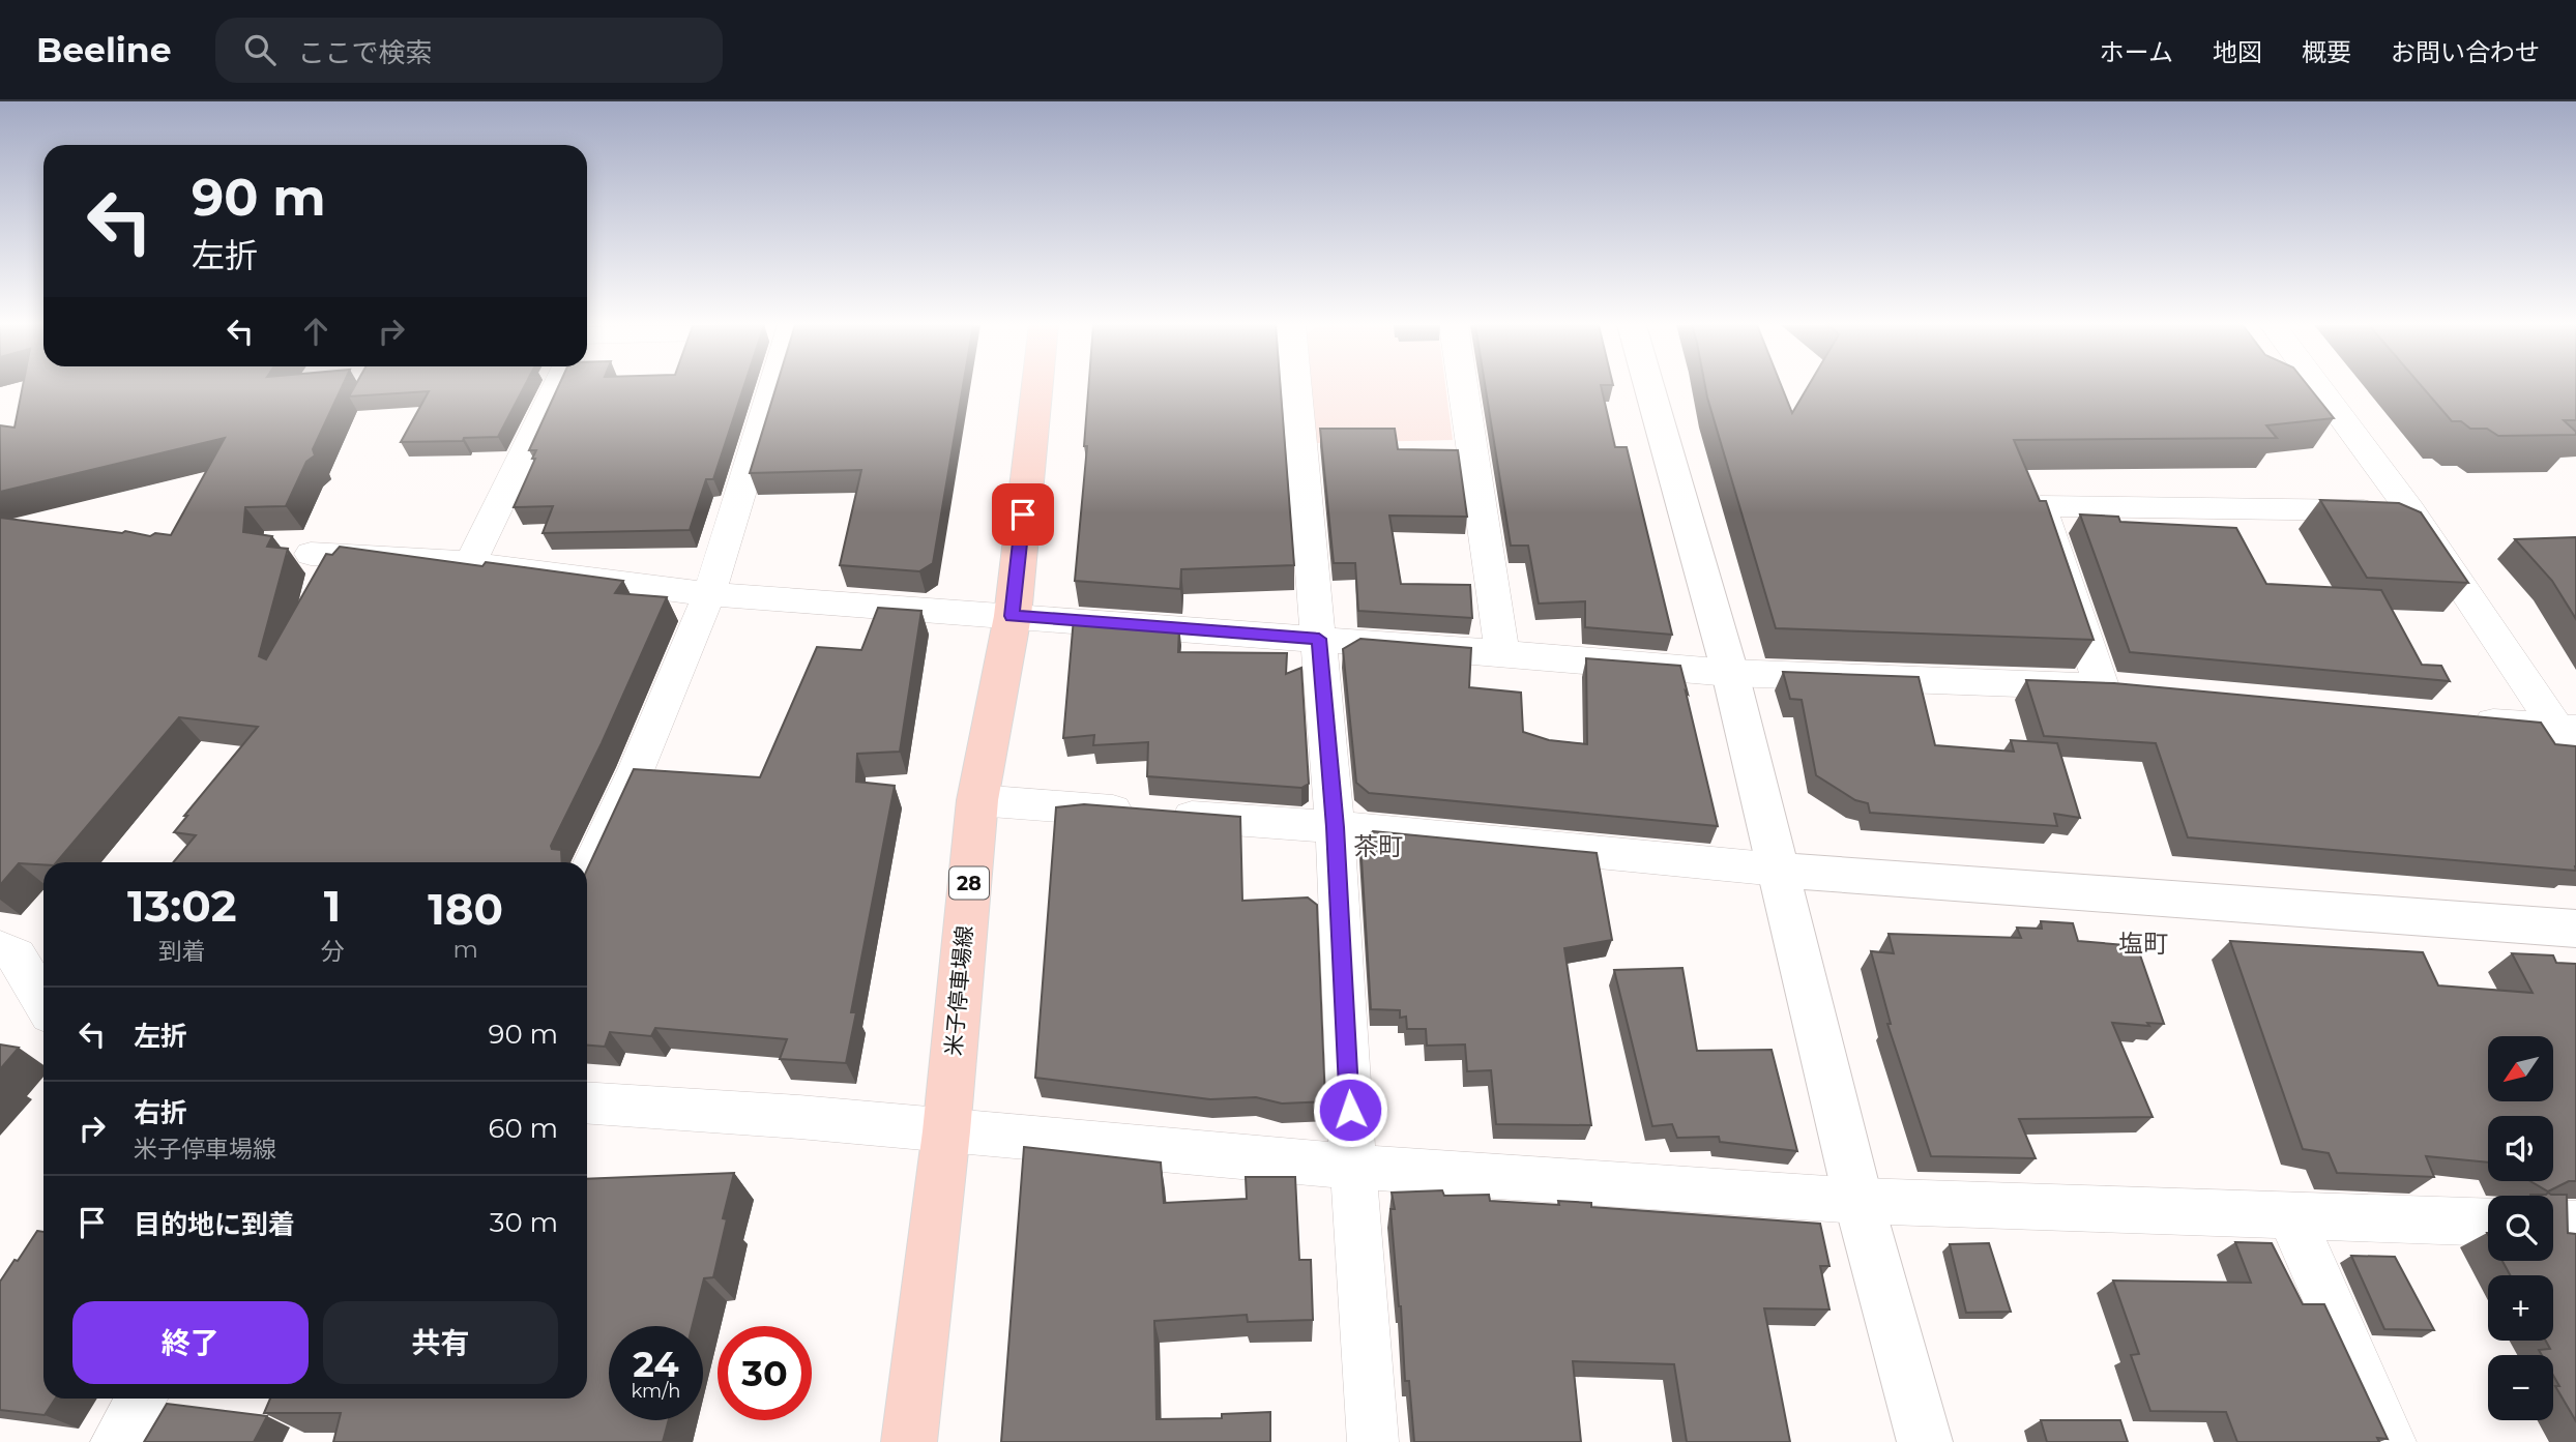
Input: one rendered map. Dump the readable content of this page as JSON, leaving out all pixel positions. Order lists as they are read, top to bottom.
{
  "streets": {
    "main road": ["28", "米子停車場線"]
  },
  "districts": ["茶町", "塩町"],
  "north": "bottom left",
  "page": {
    "header": "Beeline",
    "search": "ここで検索",
    "nav": [
      "ホーム",
      "地図",
      "概要",
      "お問い合わせ"
    ],
    "turn": ["90 m", "左折"],
    "eta": [
      "13:02",
      "到着",
      "1",
      "分",
      "180",
      "m"
    ],
    "list": [
      {
        "name": "左折",
        "value": "90 m"
      },
      {
        "name": "右折",
        "note": "米子停車場線",
        "value": "60 m"
      },
      {
        "name": "目的地に到着",
        "value": "30 m"
      }
    ],
    "map_buttons": ["+", "−"],
    "buttons": ["終了", "共有"],
    "speed": "24 km/h",
    "limit": "30"
  }
}
